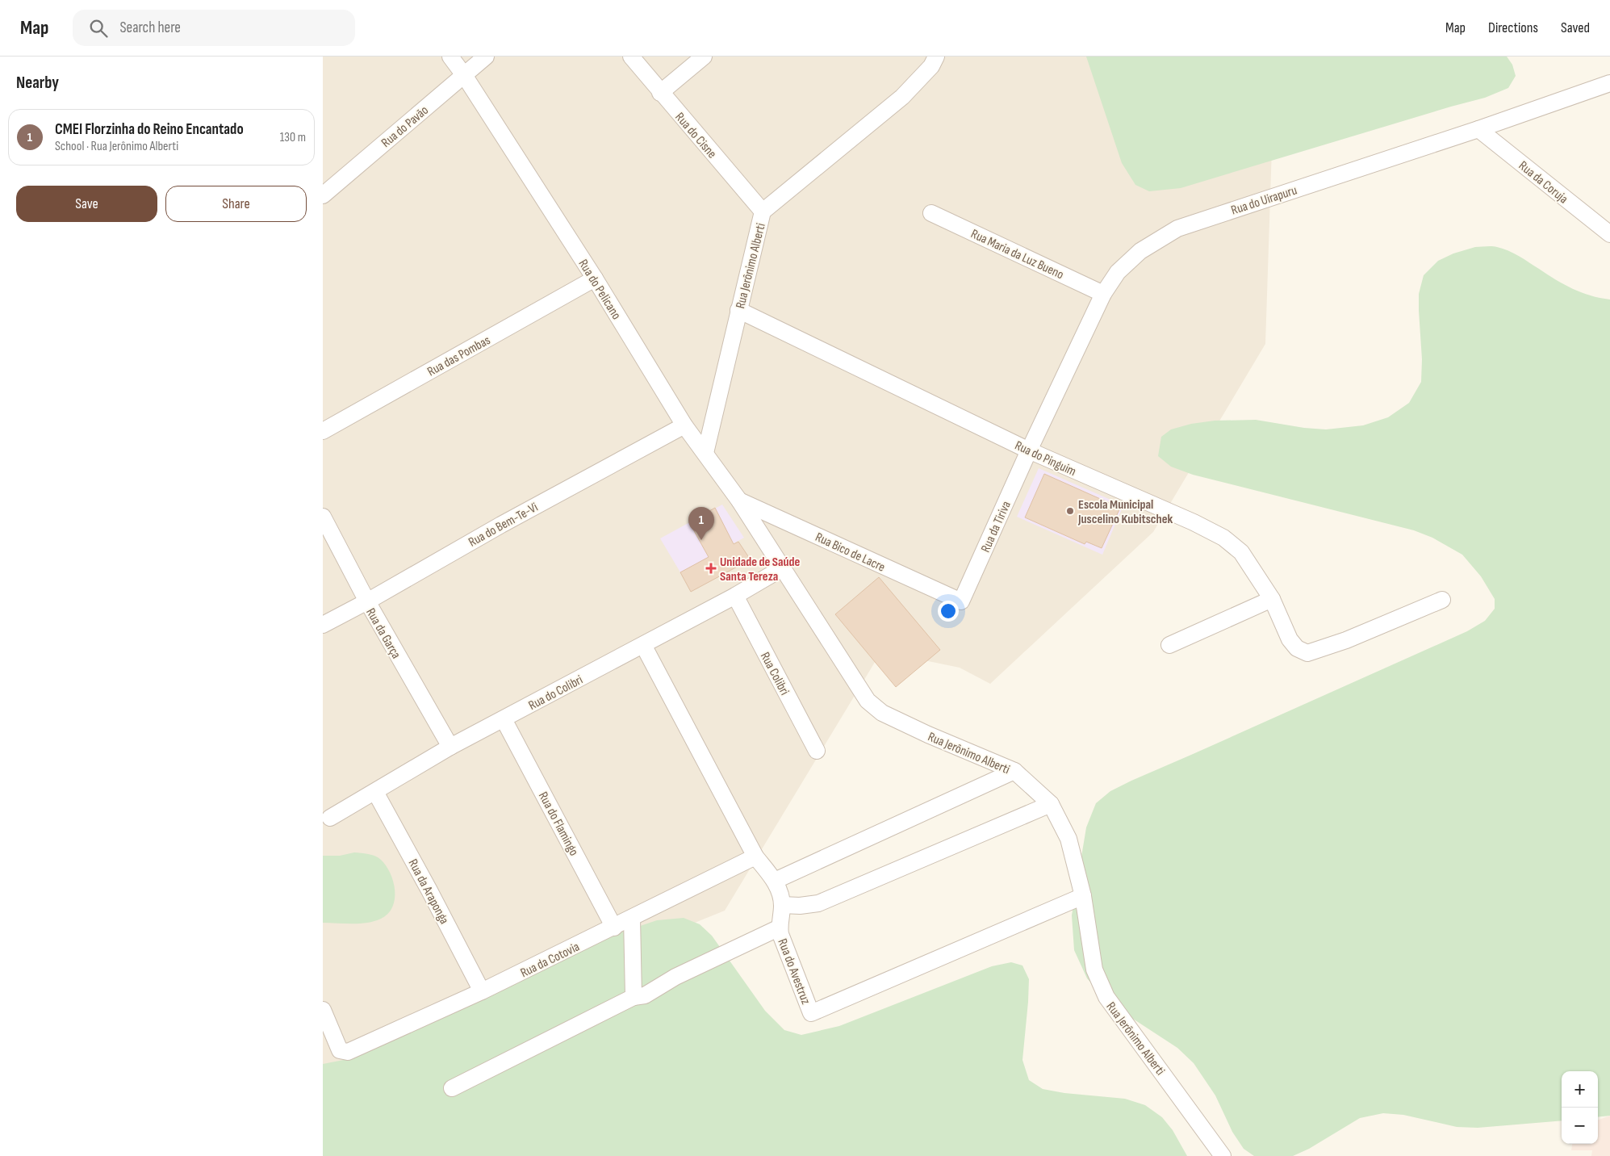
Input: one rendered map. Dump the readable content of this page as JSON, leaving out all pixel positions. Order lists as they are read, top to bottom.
{
  "streets": {
    "street": [
      "Rua do Pavão",
      "Rua do Cisne",
      "Rua da Coruja",
      "Rua do Uirapuru",
      "Rua Maria da Luz Bueno",
      "Rua Jerônimo Alberti",
      "Rua do Pelicano",
      "Rua das Pombas",
      "Rua do Pinguim",
      "Rua do Bem-Te-Vi",
      "Rua da Tiriva",
      "Rua Bico de Lacre",
      "Rua da Garça",
      "Rua Colibri",
      "Rua do Colibri",
      "Rua do Flamingo",
      "Rua da Araponga",
      "Rua da Cotovia",
      "Rua do Avestruz"
    ]
  },
  "crossings": [
    ["Rua do Pavão", "Rua do Pelicano"],
    ["Rua do Cisne", "Rua Jerônimo Alberti"],
    ["Rua da Coruja", "Rua do Uirapuru"],
    ["Rua do Uirapuru", "Rua Maria da Luz Bueno"],
    ["Rua do Uirapuru", "Rua do Pinguim"],
    ["Rua do Uirapuru", "Rua da Tiriva"],
    ["Rua Jerônimo Alberti", "Rua do Pelicano"],
    ["Rua Jerônimo Alberti", "Rua do Pinguim"],
    ["Rua Jerônimo Alberti", "Rua Bico de Lacre"],
    ["Rua Jerônimo Alberti", "Rua do Colibri"],
    ["Rua Jerônimo Alberti", "Rua do Avestruz"],
    ["Rua do Pelicano", "Rua das Pombas"],
    ["Rua do Pelicano", "Rua do Bem-Te-Vi"],
    ["Rua do Pelicano", "Rua Bico de Lacre"],
    ["Rua do Pinguim", "Rua da Tiriva"],
    ["Rua do Bem-Te-Vi", "Rua da Garça"],
    ["Rua da Tiriva", "Rua Bico de Lacre"],
    ["Rua da Garça", "Rua do Colibri"],
    ["Rua Colibri", "Rua do Colibri"],
    ["Rua do Colibri", "Rua do Flamingo"],
    ["Rua do Colibri", "Rua da Araponga"],
    ["Rua do Colibri", "Rua do Avestruz"],
    ["Rua do Flamingo", "Rua da Cotovia"],
    ["Rua da Araponga", "Rua da Cotovia"],
    ["Rua da Cotovia", "Rua do Avestruz"]
  ],
  "places": {
    "other": ["Escola Municipal Juscelino Kubitschek"],
    "health": ["Unidade de Saúde Santa Tereza"]
  },
  "page": {
    "header": "Map",
    "search": "Search here",
    "nav": ["Map", "Directions", "Saved"],
    "heading": "Nearby",
    "list": [
      {
        "mark": "1",
        "name": "CMEI Florzinha do Reino Encantado",
        "note": "School · Rua Jerônimo Alberti",
        "value": "130 m"
      }
    ],
    "buttons": ["Save", "Share"],
    "pins": "1",
    "map_buttons": ["+", "−"]
  }
}
